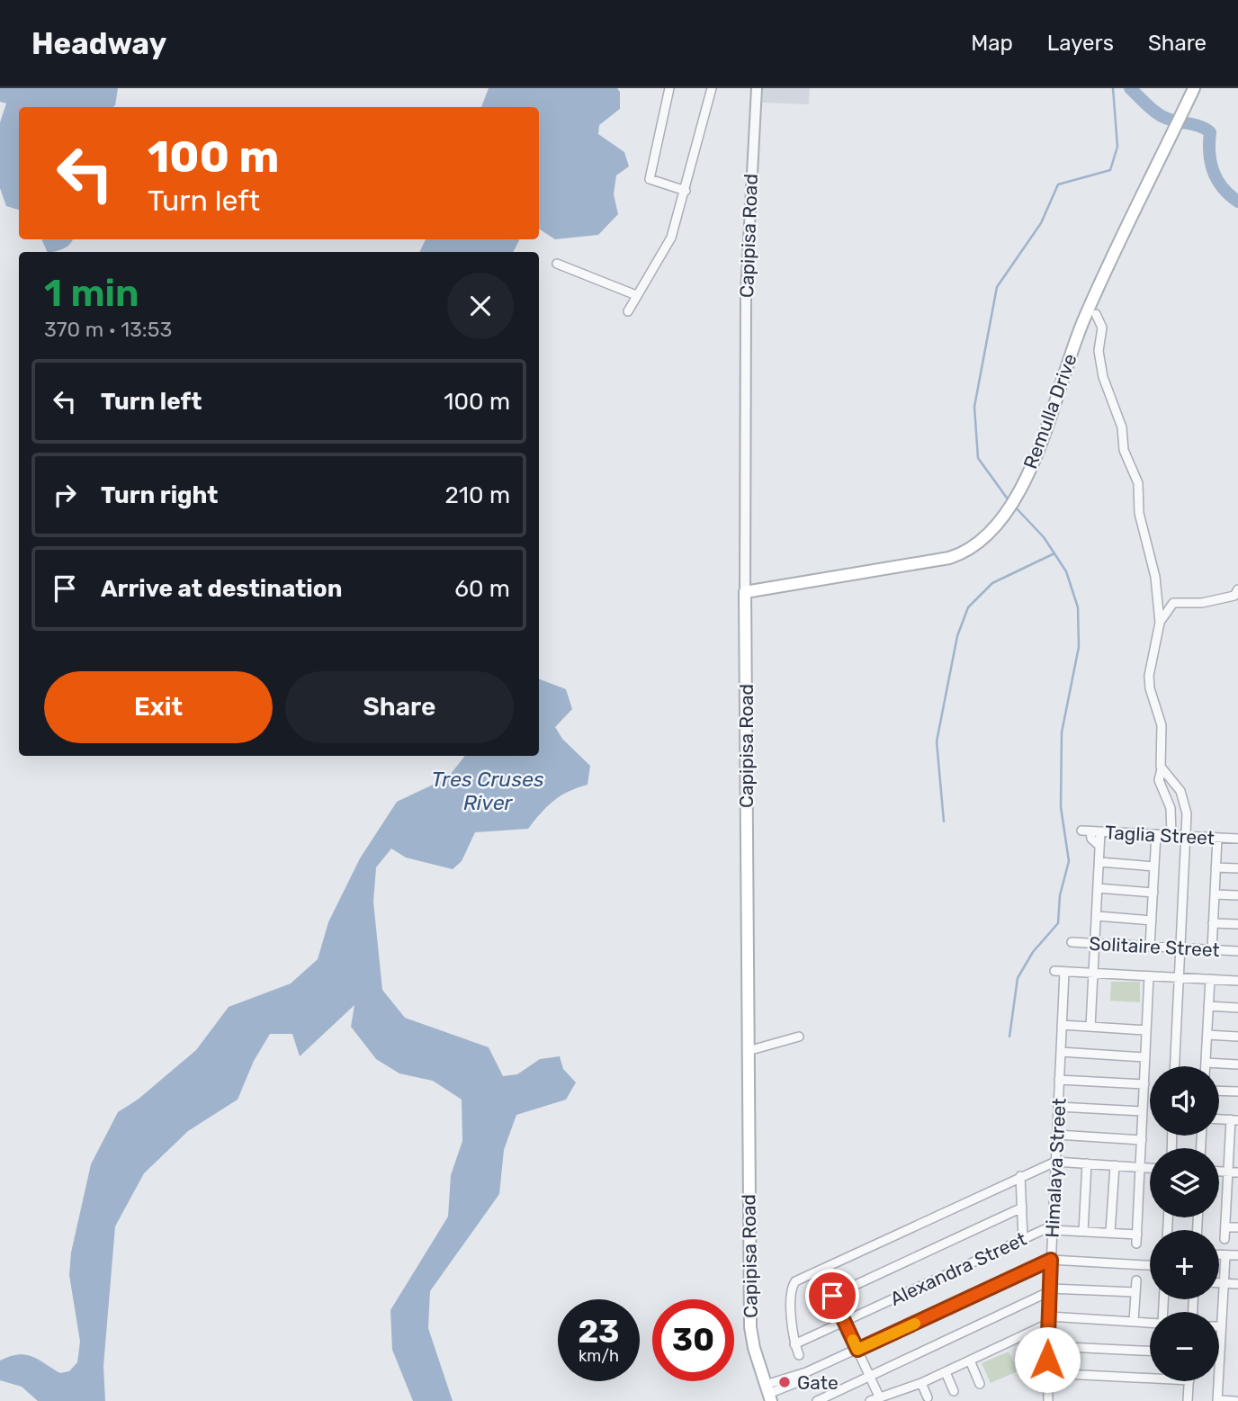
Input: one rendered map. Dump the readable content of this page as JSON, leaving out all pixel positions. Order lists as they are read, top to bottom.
{
  "streets": {
    "main road": ["Capipisa Road", "Remulla Drive"],
    "street": [
      "Taglia Street",
      "Solitaire Street",
      "Himalaya Street",
      "Alexandra Street"
    ]
  },
  "crossings": [
    ["Capipisa Road", "Remulla Drive"],
    ["Himalaya Street", "Alexandra Street"]
  ],
  "water": ["Tres Cruses River"],
  "places": ["Gate"],
  "page": {
    "header": "Headway",
    "nav": ["Map", "Layers", "Share"],
    "turn": ["100 m", "Turn left"],
    "heading": ["1 min", "370 m · 13:53"],
    "list": [
      {
        "name": "Turn left",
        "value": "100 m"
      },
      {
        "name": "Turn right",
        "value": "210 m"
      },
      {
        "name": "Arrive at destination",
        "value": "60 m"
      }
    ],
    "buttons": ["Exit", "Share"],
    "map_buttons": ["+", "−"],
    "speed": "23 km/h",
    "limit": "30"
  }
}
